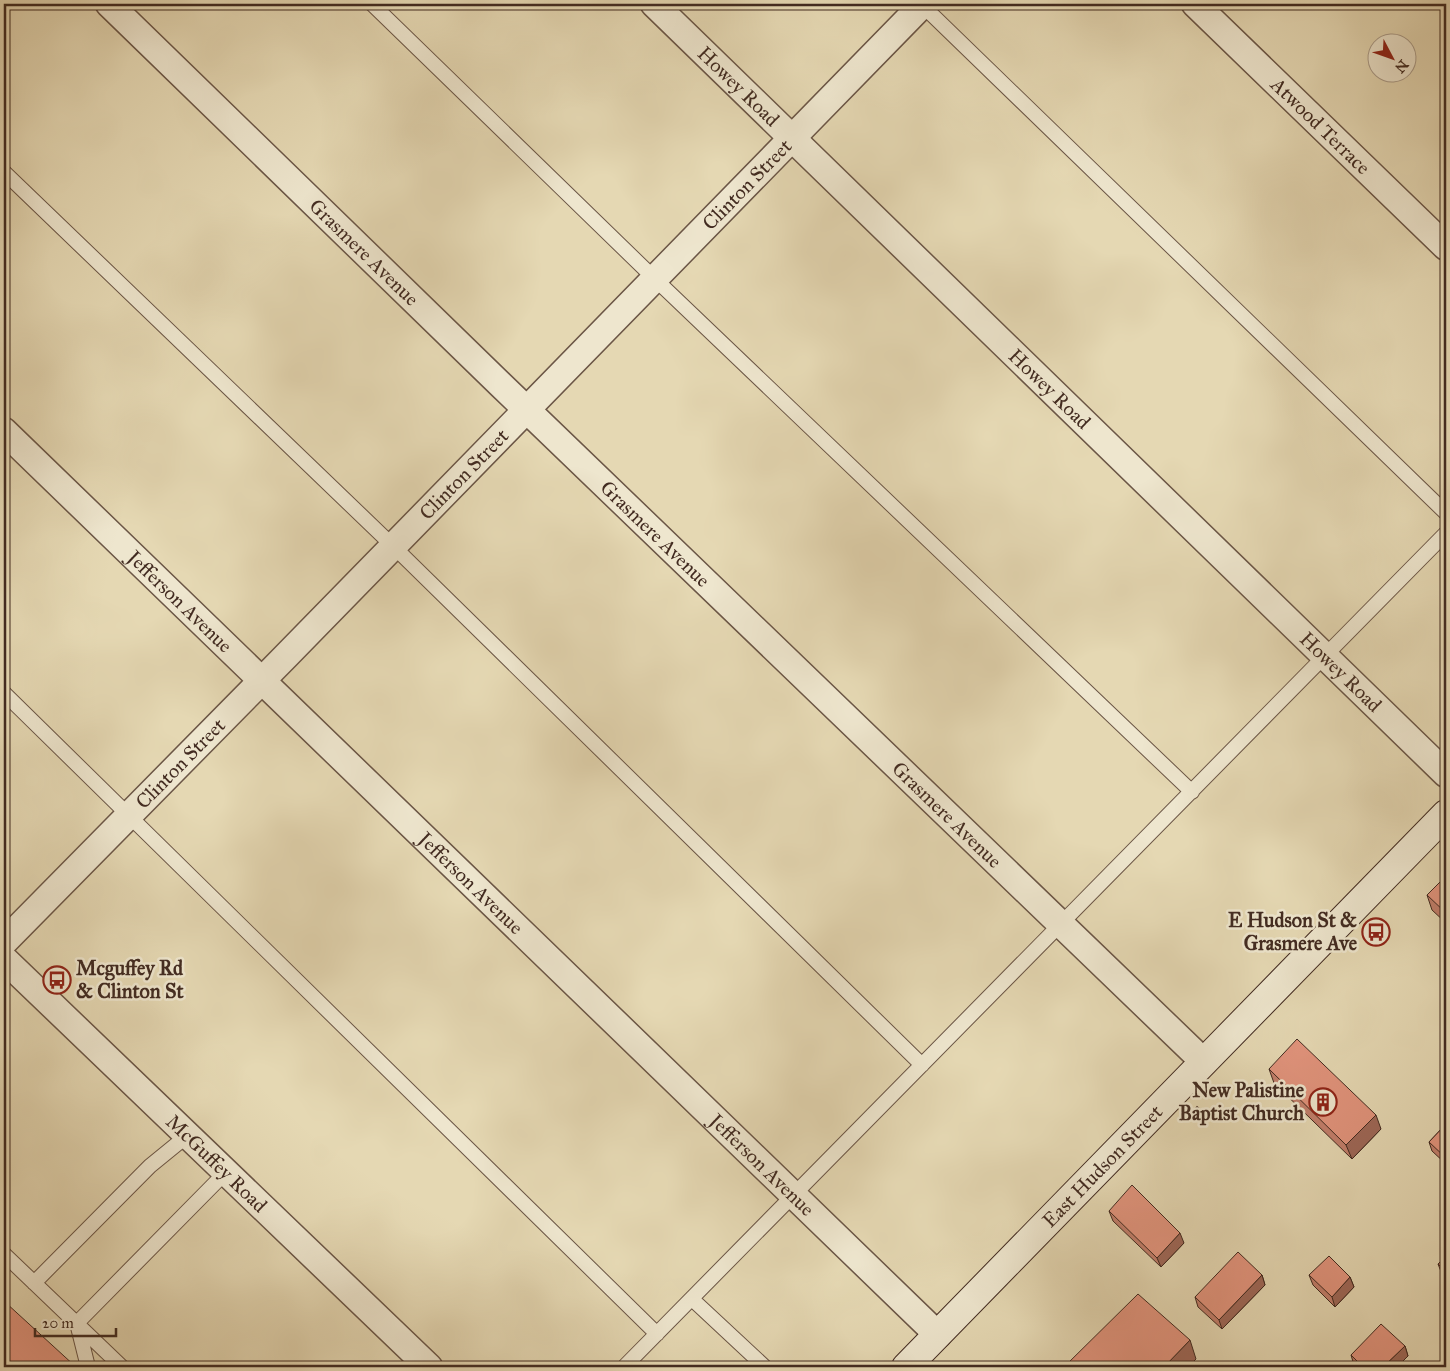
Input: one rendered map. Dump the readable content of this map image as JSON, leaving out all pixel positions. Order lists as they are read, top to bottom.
{
  "streets": {
    "main road": ["East Hudson Street"],
    "street": [
      "Howey Road",
      "Atwood Terrace",
      "Clinton Street",
      "Grasmere Avenue",
      "Jefferson Avenue",
      "McGuffey Road"
    ]
  },
  "crossings": [
    ["Howey Road", "Clinton Street"],
    ["Clinton Street", "Grasmere Avenue"],
    ["Clinton Street", "Jefferson Avenue"],
    ["Grasmere Avenue", "East Hudson Street"],
    ["Jefferson Avenue", "East Hudson Street"]
  ],
  "places": {
    "bus stop": ["E Hudson St & Grasmere Ave", "Mcguffey Rd & Clinton St"],
    "building": ["New Palistine Baptist Church"]
  },
  "scale_bar": "20 m",
  "north": "bottom right"
}
